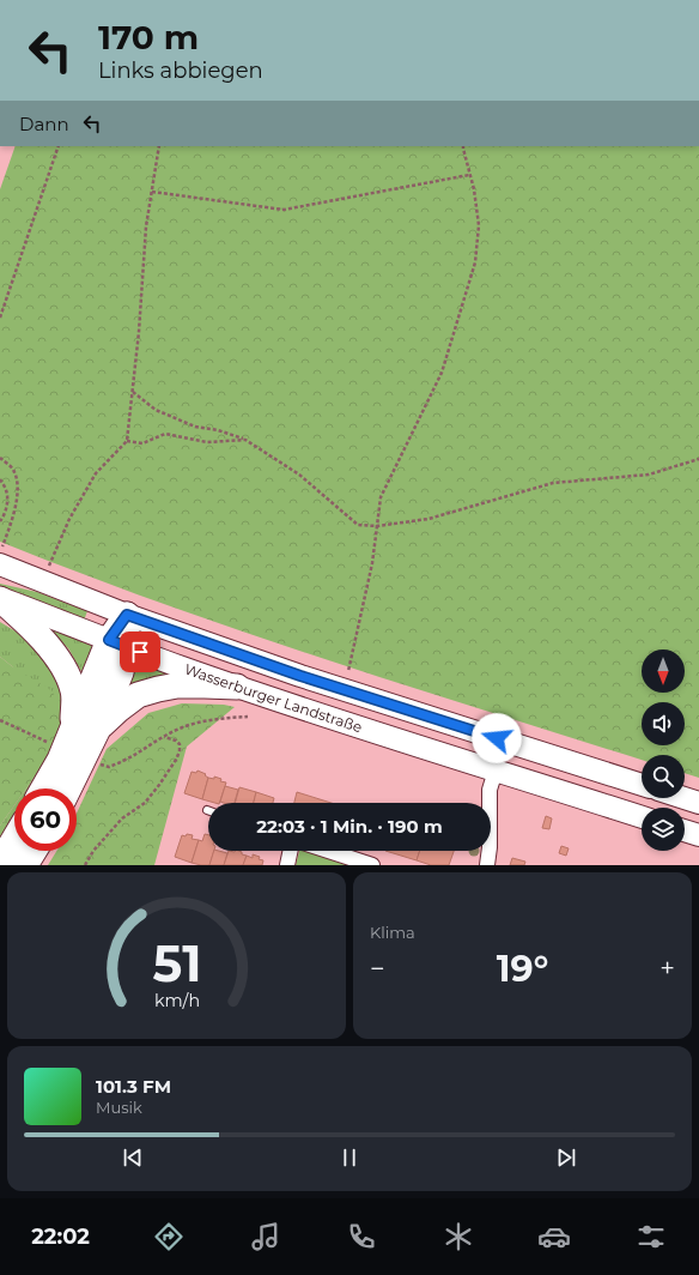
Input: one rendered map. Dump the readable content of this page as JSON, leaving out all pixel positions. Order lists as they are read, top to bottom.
{
  "streets": {
    "main road": ["Wasserburger Landstraße"]
  },
  "north": "bottom",
  "page": {
    "turn": ["170 m", "Links abbiegen"],
    "then": "Dann",
    "limit": "60",
    "trip": "22:03 · 1 Min. · 190 m",
    "tile": "Klima",
    "heat": ["−", "19°", "+"],
    "song": ["101.3 FM", "Musik"],
    "tabs": "22:02",
    "gauge": ["51", "km/h"]
  }
}
